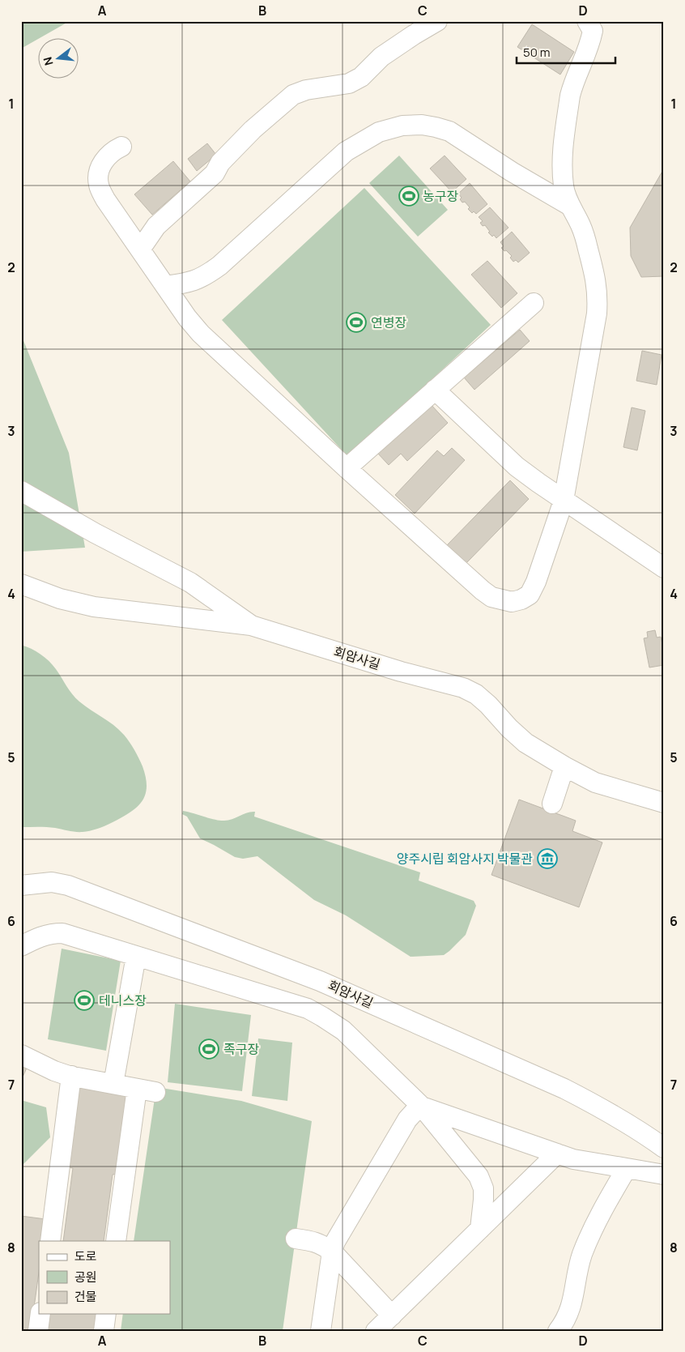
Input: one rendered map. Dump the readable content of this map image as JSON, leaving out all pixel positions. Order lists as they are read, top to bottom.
{
  "streets": {
    "lane": ["회암사길"]
  },
  "places": {
    "sports": [
      "농구장",
      "연병장",
      "테니스장",
      "족구장"
    ],
    "museum": ["양주시립 회암사지 박물관"]
  },
  "legend": ["도로", "공원", "건물"],
  "scale_bar": "50 m",
  "north": "left",
  "grid": {
    "columns": [
      "A",
      "B",
      "C",
      "D"
    ],
    "rows": [
      "1",
      "2",
      "3",
      "4",
      "5",
      "6",
      "7",
      "8"
    ]
  }
}
